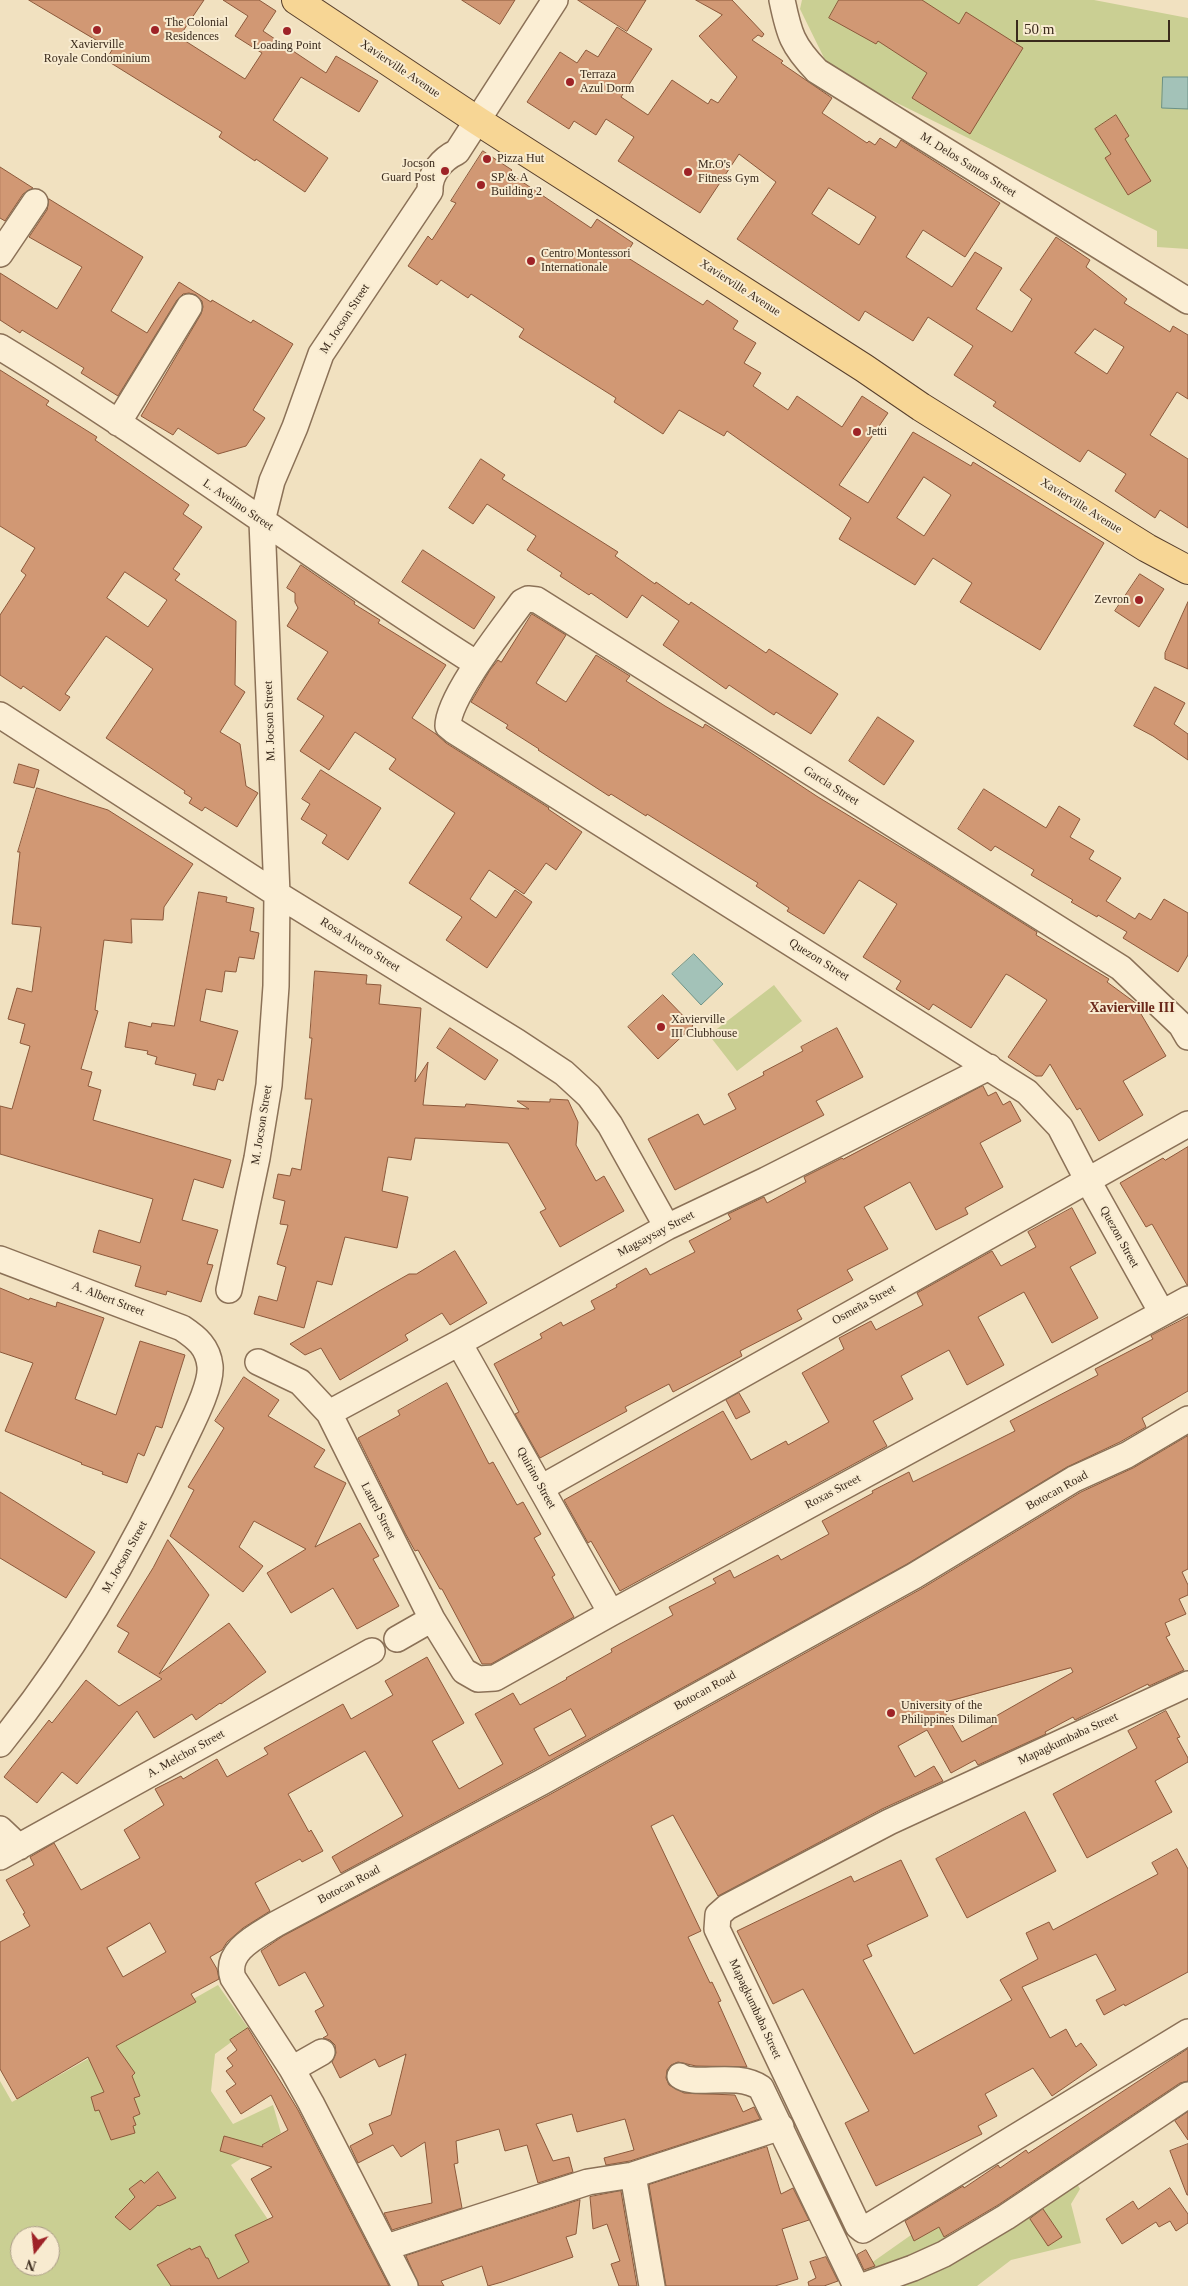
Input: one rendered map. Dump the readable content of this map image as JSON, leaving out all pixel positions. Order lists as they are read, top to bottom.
{
  "streets": {
    "main road": ["Xavierville Avenue"],
    "street": [
      "M. Delos Santos Street",
      "M. Jocson Street",
      "L. Avelino Street",
      "Garcia Street",
      "Rosa Alvero Street",
      "Quezon Street",
      "Magsaysay Street",
      "A. Albert Street",
      "Osmeña Street",
      "Quirino Street",
      "Botocan Road",
      "Roxas Street",
      "Laurel Street",
      "Mapagkumbaba Street",
      "A. Melchor Street"
    ]
  },
  "crossings": [
    ["Xavierville Avenue", "M. Jocson Street"],
    ["M. Jocson Street", "L. Avelino Street"],
    ["M. Jocson Street", "Rosa Alvero Street"],
    ["M. Jocson Street", "A. Albert Street"],
    ["L. Avelino Street", "Garcia Street"],
    ["L. Avelino Street", "Quezon Street"],
    ["Garcia Street", "Quezon Street"],
    ["Rosa Alvero Street", "Magsaysay Street"],
    ["Quezon Street", "Magsaysay Street"],
    ["Quezon Street", "Osmeña Street"],
    ["Quezon Street", "Roxas Street"],
    ["Magsaysay Street", "Quirino Street"],
    ["Magsaysay Street", "Laurel Street"],
    ["Osmeña Street", "Quirino Street"],
    ["Quirino Street", "Roxas Street"],
    ["Roxas Street", "Laurel Street"]
  ],
  "districts": ["Xavierville III"],
  "places": [
    "Xavierville Royale Condominium",
    "The Colonial Residences",
    "Loading Point",
    "Terraza Azul Dorm",
    "Pizza Hut",
    "Jocson Guard Post",
    "Mr.O's Fitness Gym",
    "SP & A Building 2",
    "Centro Montessori Internationale",
    "Jetti",
    "Zevron",
    "Xavierville III Clubhouse",
    "University of the Philippines Diliman"
  ],
  "scale_bar": "50 m",
  "north": "bottom"
}
